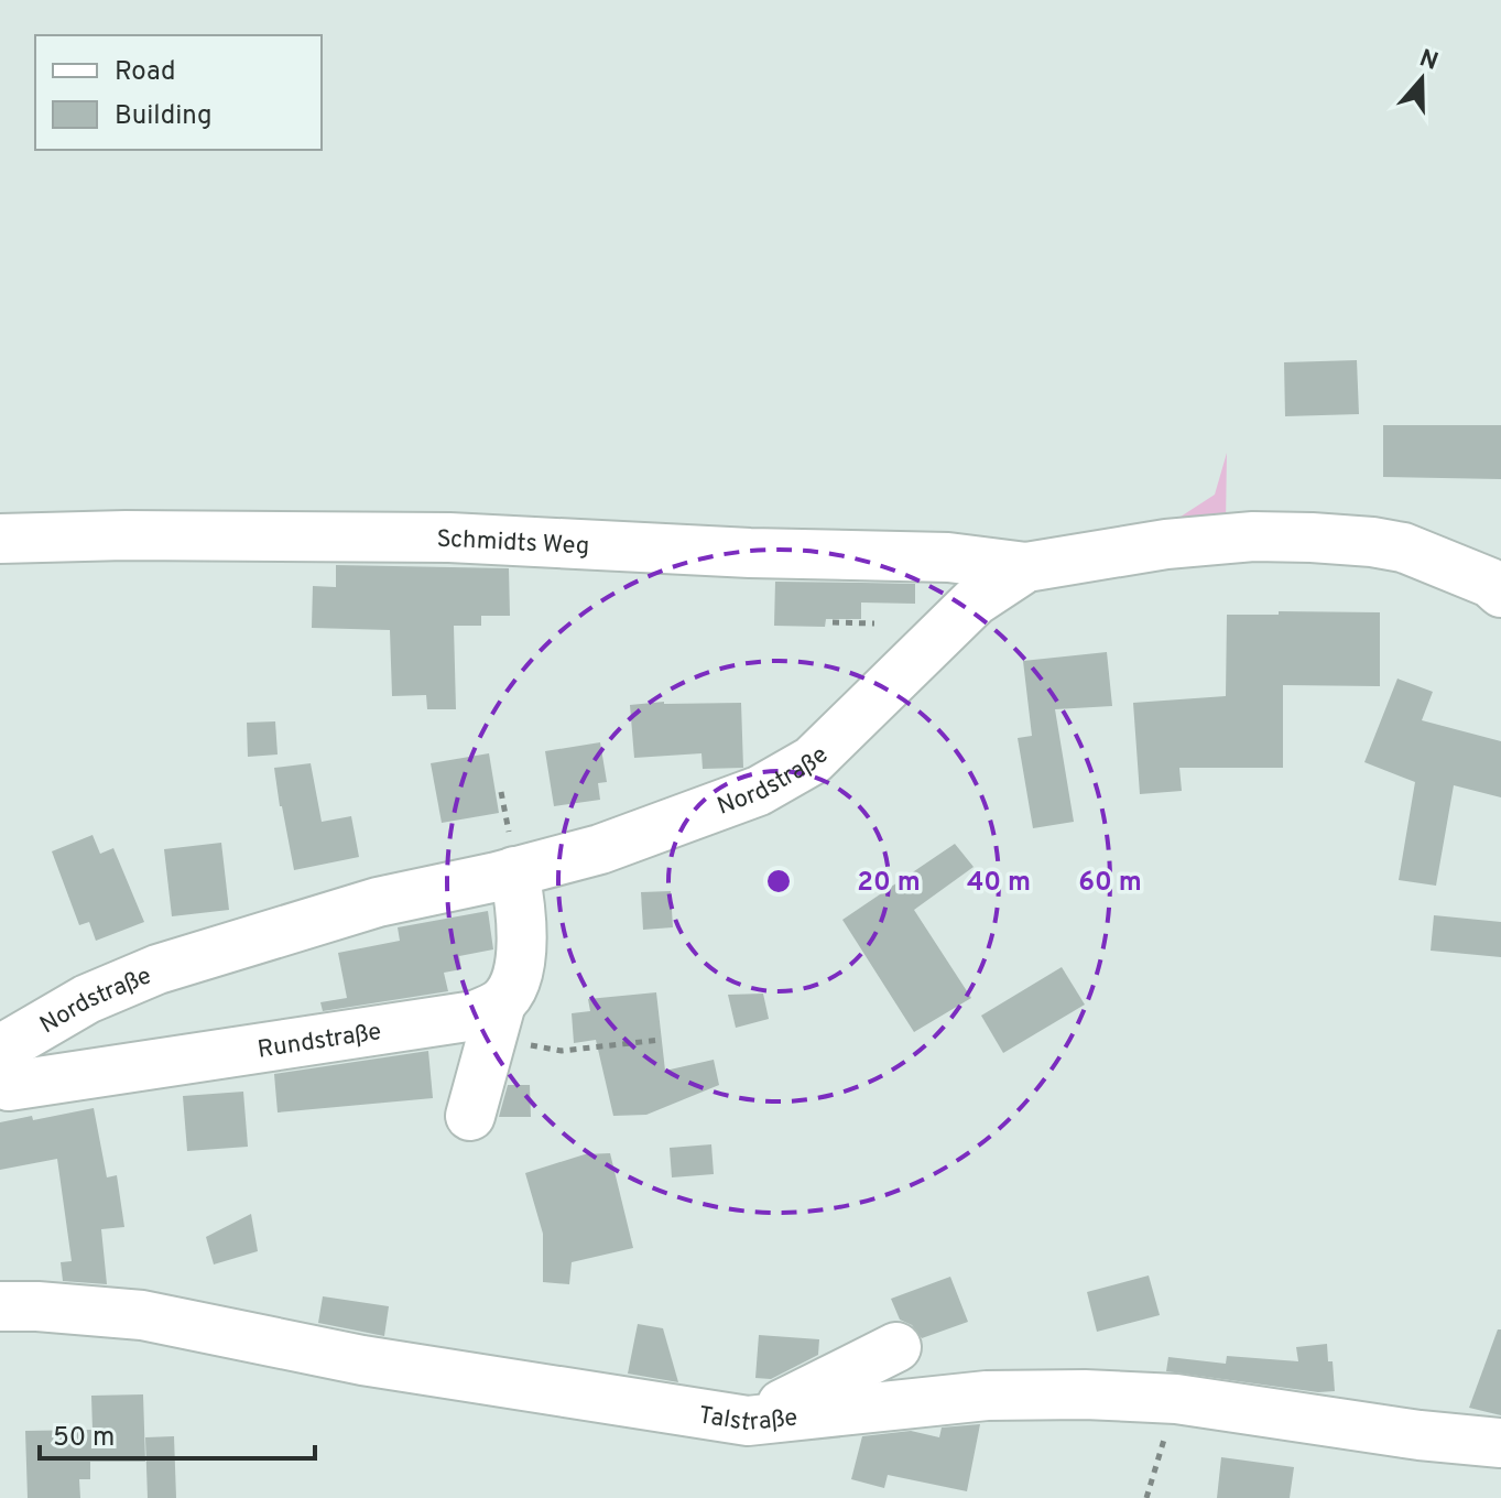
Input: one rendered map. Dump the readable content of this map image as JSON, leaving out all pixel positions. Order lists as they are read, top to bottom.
{
  "streets": {
    "street": [
      "Schmidts Weg",
      "Nordstraße",
      "Rundstraße",
      "Talstraße"
    ]
  },
  "crossings": [
    ["Schmidts Weg", "Nordstraße"]
  ],
  "legend": ["Road", "Building"],
  "scale_bar": "50 m",
  "north": "top",
  "rings": ["20 m", "40 m", "60 m"]
}
